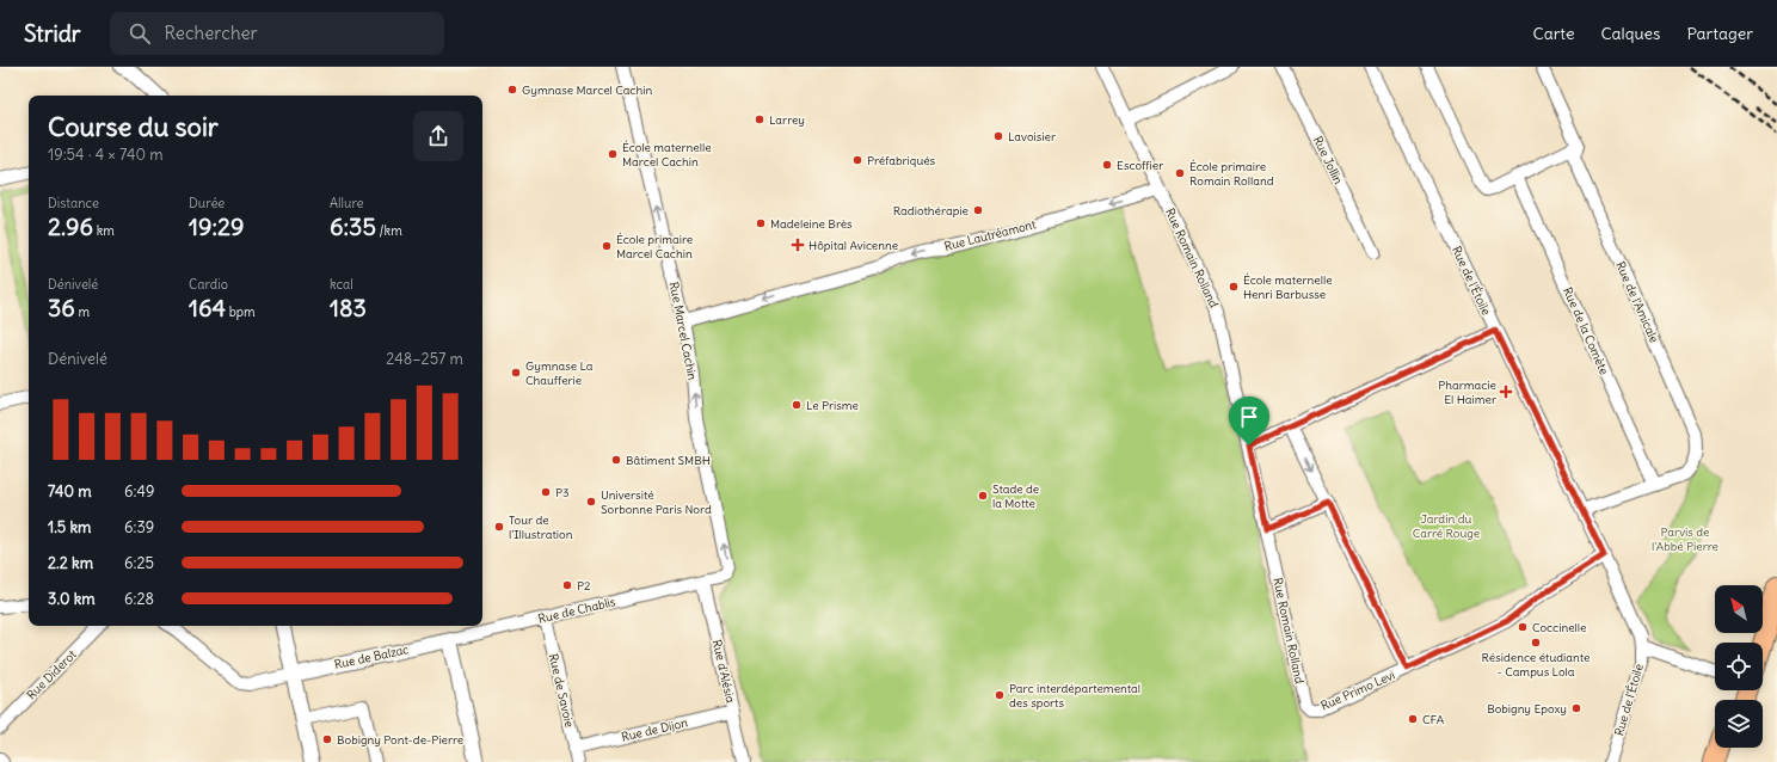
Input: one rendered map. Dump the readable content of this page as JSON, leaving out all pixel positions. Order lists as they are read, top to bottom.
{
  "streets": {
    "street": [
      "Rue Jollin",
      "Rue Lautréamont",
      "Rue Romain Rolland",
      "Rue de l'Étoile",
      "Rue de l'Amicale",
      "Rue Marcel Cachin",
      "Rue de la Comète",
      "Rue de Chablis",
      "Rue de Balzac",
      "Rue d'Alésia",
      "Rue Diderot",
      "Rue de Savoie",
      "Rue Primo Levi",
      "Rue de Dijon"
    ]
  },
  "crossings": [
    ["Rue Lautréamont", "Rue Romain Rolland"],
    ["Rue Lautréamont", "Rue Marcel Cachin"],
    ["Rue Romain Rolland", "Rue Primo Levi"],
    ["Rue de l'Étoile", "Rue Primo Levi"],
    ["Rue de l'Amicale", "Rue de la Comète"],
    ["Rue Marcel Cachin", "Rue de Chablis"],
    ["Rue Marcel Cachin", "Rue d'Alésia"],
    ["Rue de Chablis", "Rue de Balzac"],
    ["Rue de Chablis", "Rue d'Alésia"],
    ["Rue de Chablis", "Rue de Savoie"],
    ["Rue d'Alésia", "Rue de Dijon"],
    ["Rue de Savoie", "Rue de Dijon"]
  ],
  "one_way": ["Rue Lautréamont", "Rue Marcel Cachin"],
  "parks": ["Jardin du Carré Rouge", "Parvis de l'Abbé Pierre"],
  "places": {
    "other": [
      "Gymnase Marcel Cachin",
      "Larrey",
      "Lavoisier",
      "École maternelle Marcel Cachin",
      "Préfabriqués",
      "Escoffier",
      "École primaire Romain Rolland",
      "Radiothérapie",
      "Madeleine Brès",
      "École primaire Marcel Cachin",
      "École maternelle Henri Barbusse",
      "Gymnase La Chaufferie",
      "Le Prisme",
      "Bâtiment SMBH",
      "P3",
      "Stade de la Motte",
      "Université Sorbonne Paris Nord",
      "Tour de l'Illustration",
      "P2",
      "Coccinelle",
      "Résidence étudiante - Campus Lola",
      "Parc interdépartemental des sports",
      "Bobigny Epoxy",
      "CFA",
      "Bobigny Pont-de-Pierre"
    ],
    "health": ["Hôpital Avicenne", "Pharmacie El Haimer"]
  },
  "north": "top left",
  "page": {
    "header": "Stridr",
    "search": "Rechercher",
    "nav": ["Carte", "Calques", "Partager"],
    "heading": ["Course du soir", "19:54 · 4 × 740 m"],
    "stats": [
      ["Distance", "2.96 km"],
      ["Durée", "19:29"],
      ["Allure", "6:35 /km"],
      ["Dénivelé", "36 m"],
      ["Cardio", "164 bpm"],
      ["kcal", "183"]
    ],
    "chart": ["Dénivelé", "248–257 m"],
    "list": [
      {
        "name": "740 m",
        "note": "6:49"
      },
      {
        "name": "1.5 km",
        "note": "6:39"
      },
      {
        "name": "2.2 km",
        "note": "6:25"
      },
      {
        "name": "3.0 km",
        "note": "6:28"
      }
    ]
  }
}
